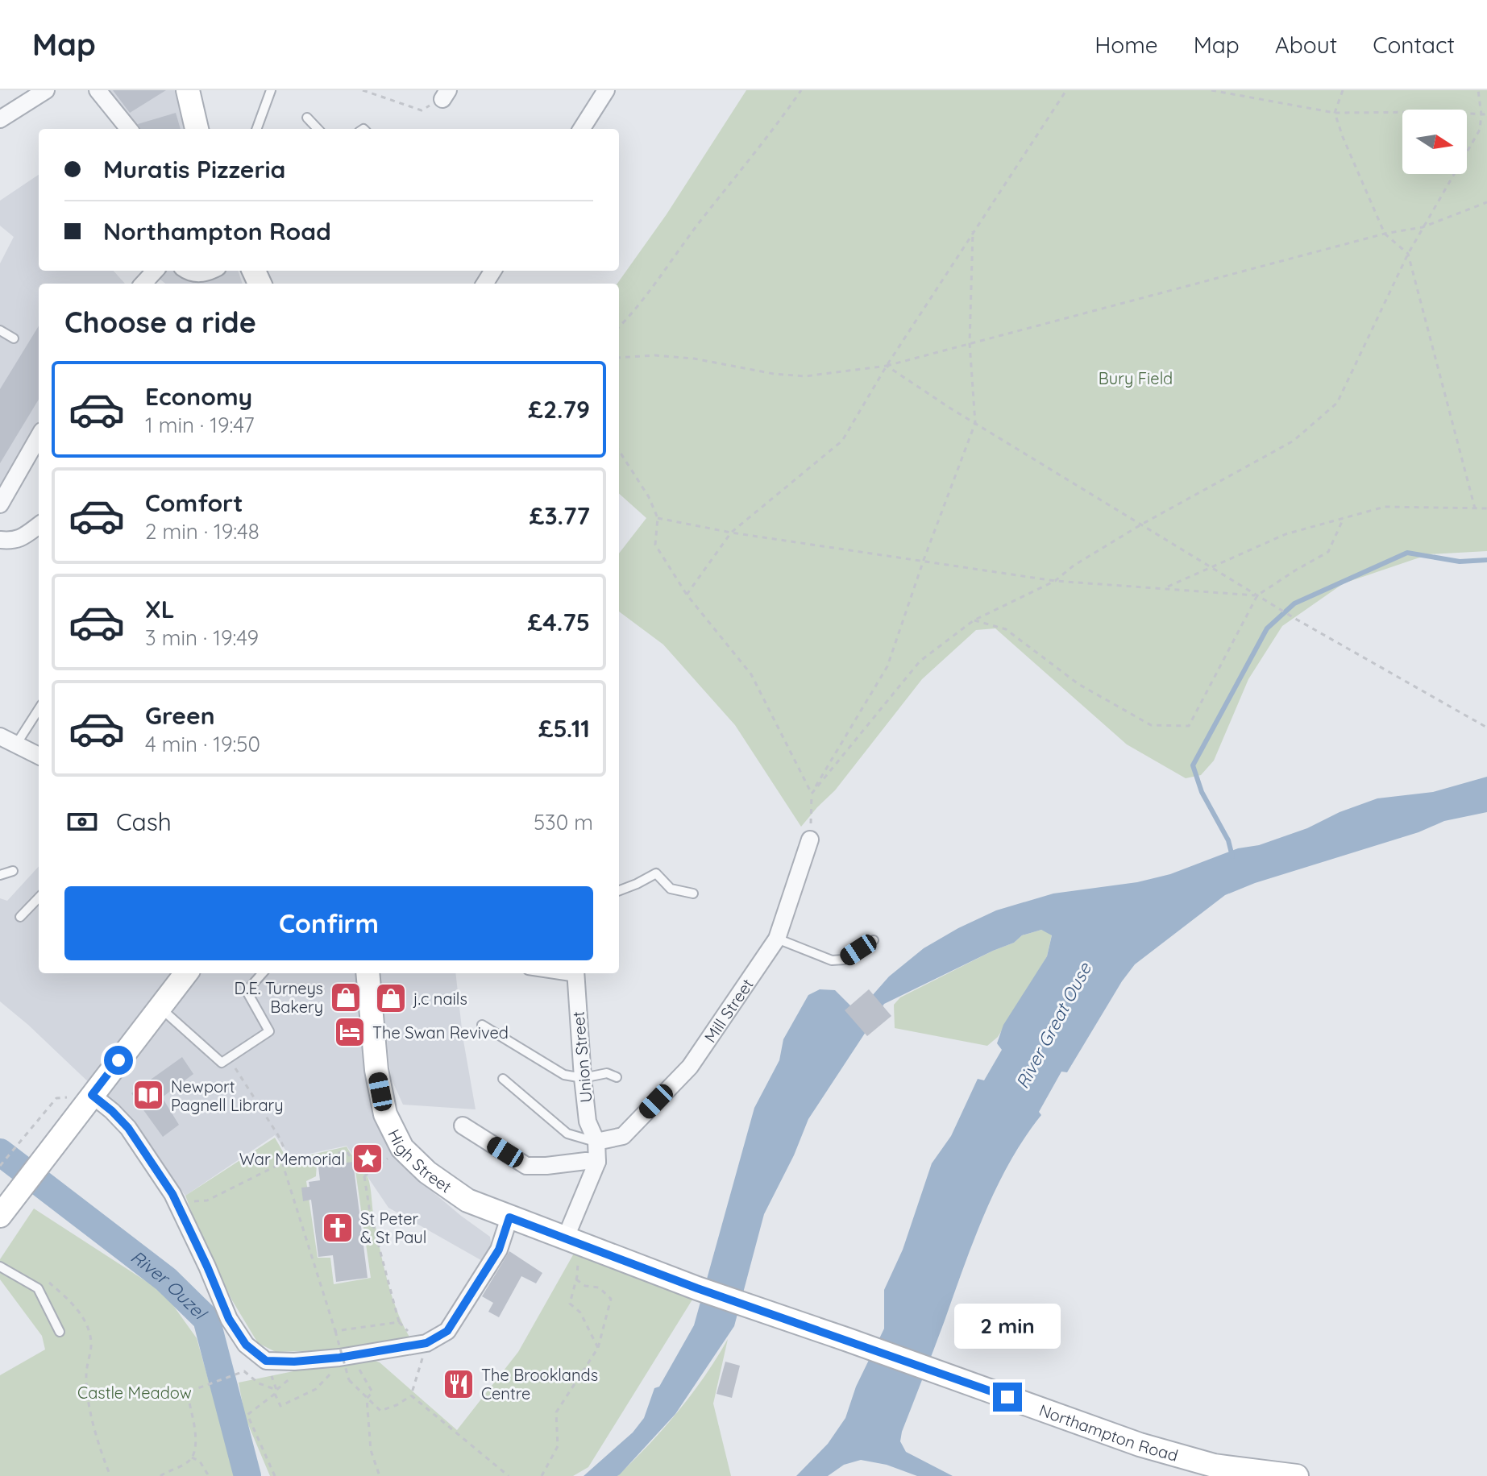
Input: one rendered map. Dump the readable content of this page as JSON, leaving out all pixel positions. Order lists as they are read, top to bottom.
{
  "streets": {
    "main road": ["High Street", "Northampton Road"],
    "street": ["Mill Street", "Union Street"]
  },
  "crossings": [
    ["Mill Street", "Union Street"],
    ["High Street", "Northampton Road"]
  ],
  "water": ["River Great Ouse", "River Ouzel"],
  "parks": ["Bury Field", "Castle Meadow"],
  "places": {
    "shop": ["D.E. Turneys Bakery", "j.c nails"],
    "hotel": ["The Swan Revived"],
    "library": ["Newport Pagnell Library"],
    "place": ["War Memorial"],
    "church": ["St Peter & St Paul"],
    "restaurant": ["The Brooklands Centre"]
  },
  "north": "right",
  "page": {
    "header": "Map",
    "nav": [
      "Home",
      "Map",
      "About",
      "Contact"
    ],
    "banner": ["Muratis Pizzeria", "Northampton Road"],
    "heading": "Choose a ride",
    "list": [
      {
        "name": "Economy",
        "note": "1 min · 19:47",
        "value": "£2.79"
      },
      {
        "name": "Comfort",
        "note": "2 min · 19:48",
        "value": "£3.77"
      },
      {
        "name": "XL",
        "note": "3 min · 19:49",
        "value": "£4.75"
      },
      {
        "name": "Green",
        "note": "4 min · 19:50",
        "value": "£5.11"
      }
    ],
    "pay": ["Cash", "530 m"],
    "buttons": "Confirm",
    "bubble": "2 min"
  }
}
